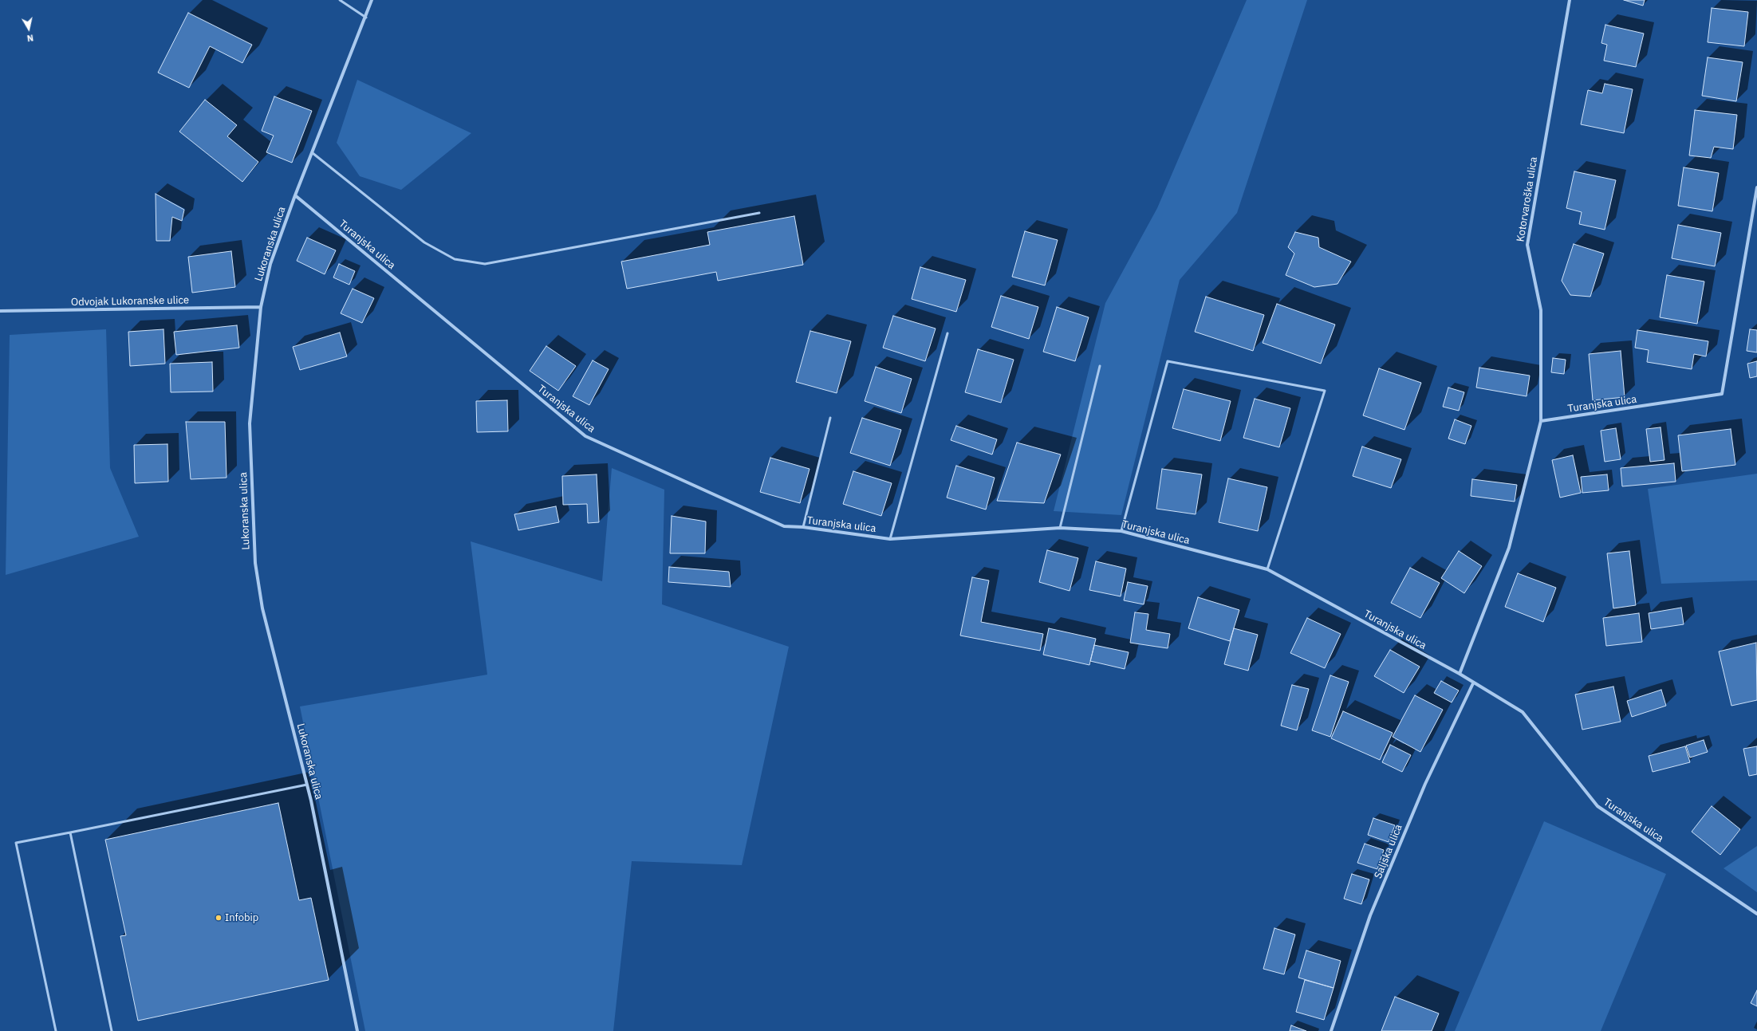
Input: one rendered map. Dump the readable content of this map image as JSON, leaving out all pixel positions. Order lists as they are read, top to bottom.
{
  "streets": {
    "street": [
      "Kotorvaroška ulica",
      "Lukoranska ulica",
      "Turanjska ulica",
      "Odvojak Lukoranske ulice",
      "Saljska ulica"
    ]
  },
  "crossings": [
    ["Kotorvaroška ulica", "Turanjska ulica"],
    ["Lukoranska ulica", "Turanjska ulica"],
    ["Lukoranska ulica", "Odvojak Lukoranske ulice"],
    ["Turanjska ulica", "Saljska ulica"]
  ],
  "places": ["Infobip"],
  "north": "bottom"
}
